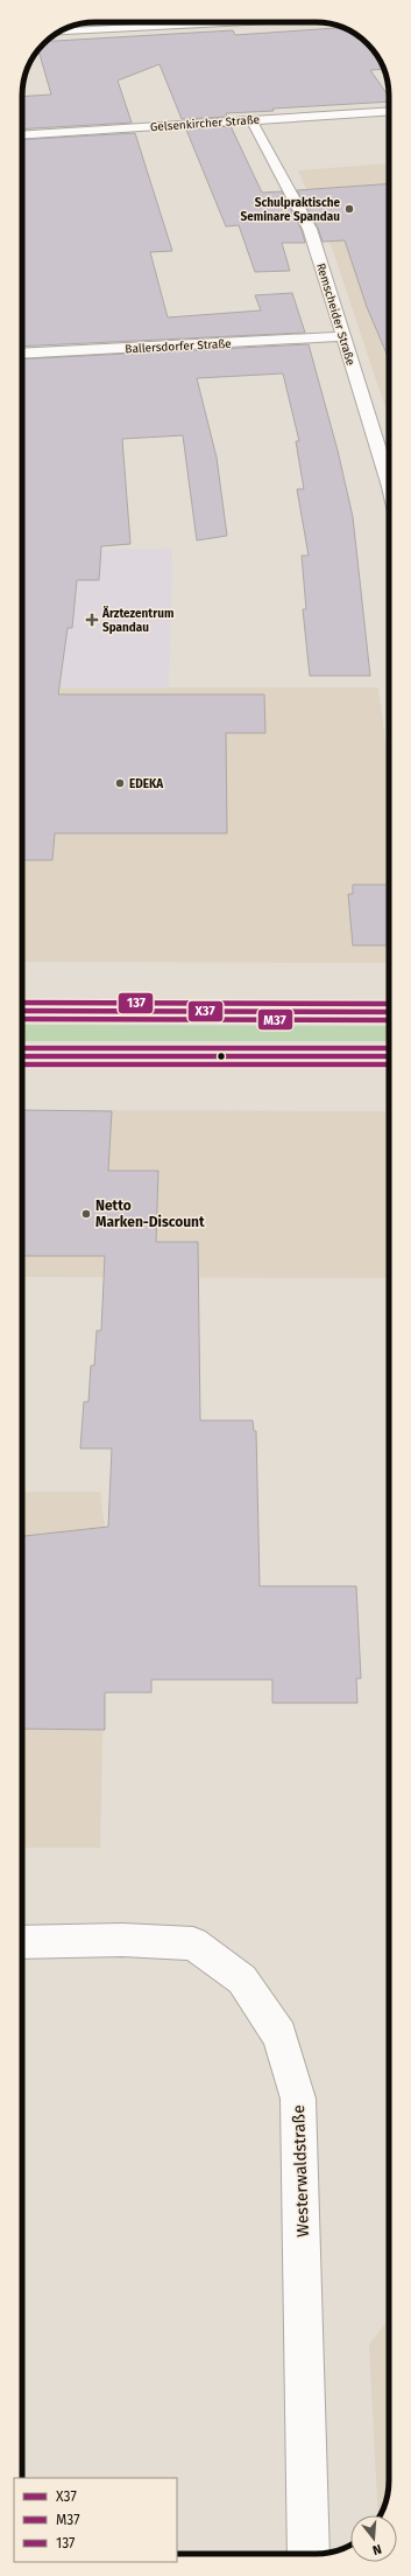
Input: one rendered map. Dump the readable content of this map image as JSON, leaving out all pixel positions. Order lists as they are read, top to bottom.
{
  "streets": {
    "street": [
      "Gelsenkircher Straße",
      "Remscheider Straße",
      "Ballersdorfer Straße",
      "Westerwaldstraße"
    ]
  },
  "crossings": [
    ["Gelsenkircher Straße", "Remscheider Straße"],
    ["Remscheider Straße", "Ballersdorfer Straße"]
  ],
  "places": {
    "other": ["Schulpraktische Seminare Spandau", "EDEKA", "Netto Marken-Discount"],
    "health": ["Ärztezentrum Spandau"]
  },
  "lines": ["transit line 137", "transit line X37", "transit line M37"],
  "legend": ["X37", "M37", "137"],
  "north": "bottom"
}
